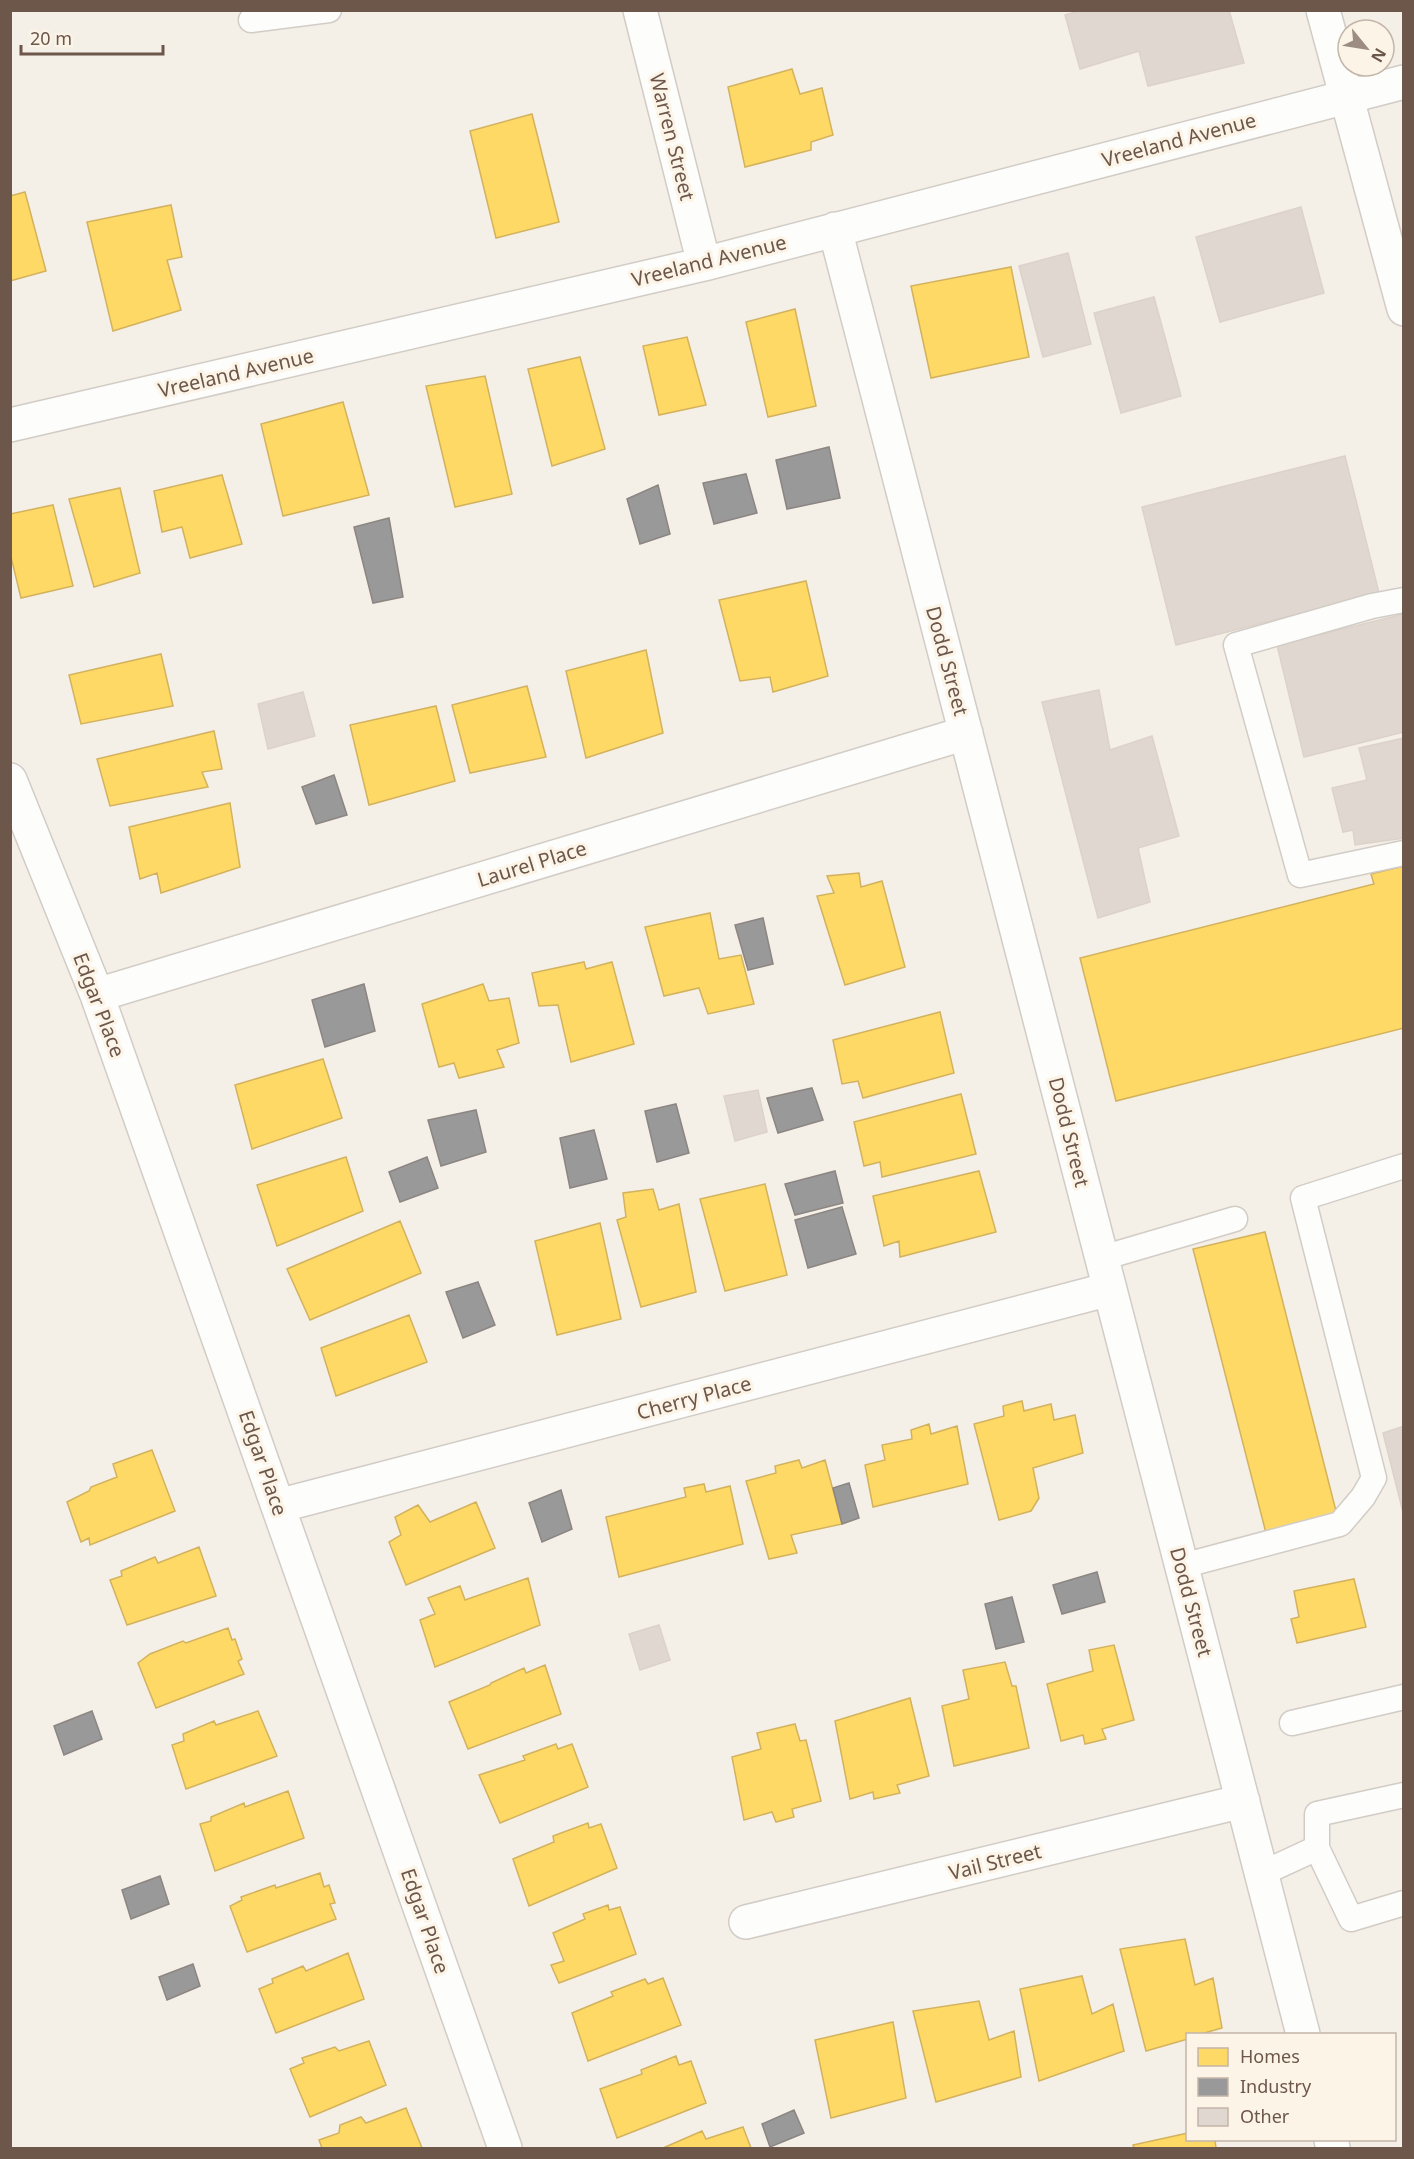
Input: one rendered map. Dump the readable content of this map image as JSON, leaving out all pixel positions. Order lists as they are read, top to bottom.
{
  "streets": {
    "street": [
      "Warren Street",
      "Vreeland Avenue",
      "Dodd Street",
      "Laurel Place",
      "Edgar Place",
      "Cherry Place",
      "Vail Street"
    ]
  },
  "crossings": [
    ["Warren Street", "Vreeland Avenue"],
    ["Vreeland Avenue", "Dodd Street"],
    ["Dodd Street", "Laurel Place"],
    ["Dodd Street", "Cherry Place"],
    ["Dodd Street", "Vail Street"],
    ["Laurel Place", "Edgar Place"],
    ["Edgar Place", "Cherry Place"]
  ],
  "legend": ["Homes", "Industry", "Other"],
  "scale_bar": "20 m",
  "north": "bottom right"
}
